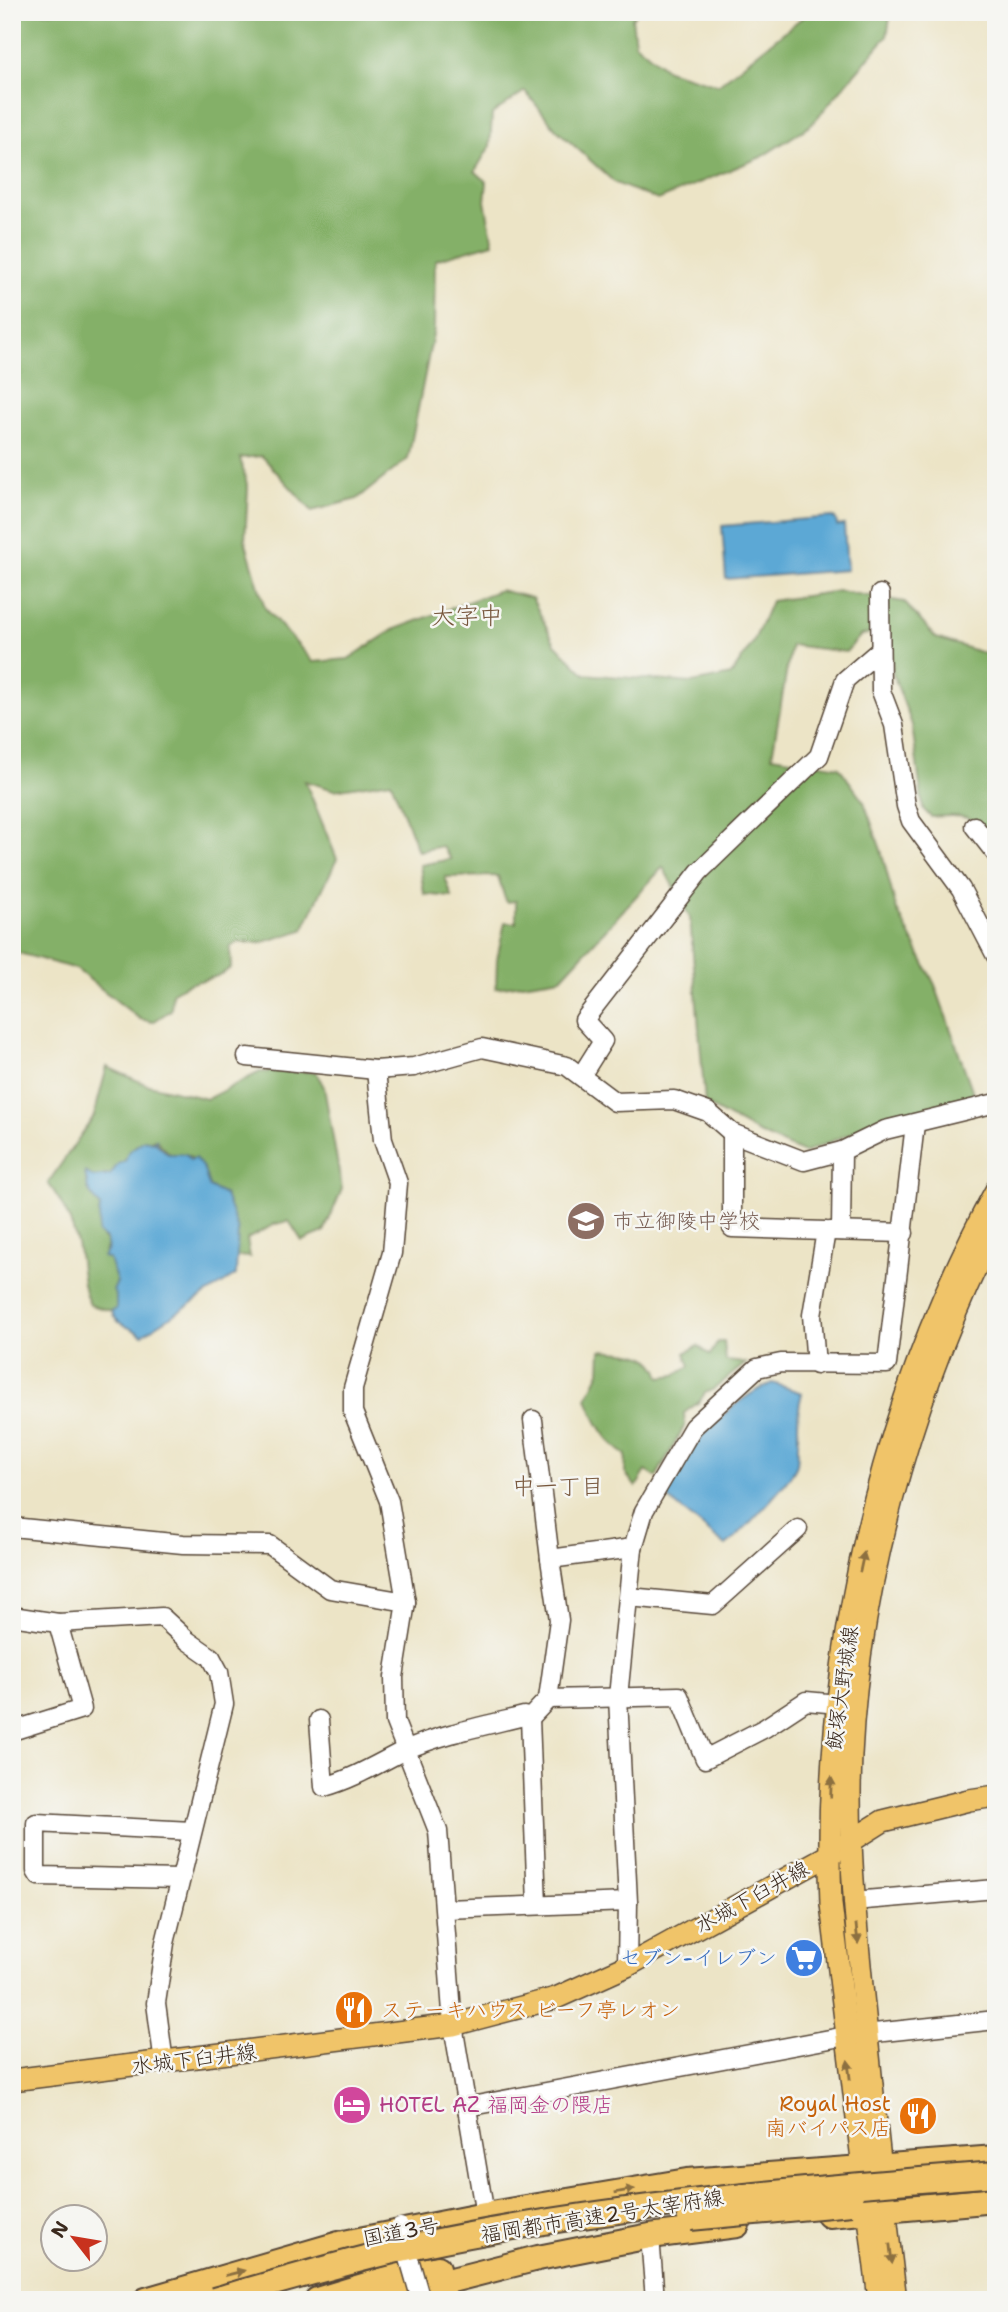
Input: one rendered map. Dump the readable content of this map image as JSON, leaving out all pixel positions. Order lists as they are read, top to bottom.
{
  "streets": {
    "highway": ["福岡都市高速2号太宰府線", "国道3号"],
    "main road": ["飯塚大野城線", "水城下臼井線"]
  },
  "crossings": [
    ["飯塚大野城線", "水城下臼井線"],
    ["飯塚大野城線", "国道3号"]
  ],
  "districts": ["大字中", "中一丁目"],
  "places": {
    "school or university": ["市立御陵中学校"],
    "supermarket": ["セブン-イレブン"],
    "restaurant": ["ステーキハウス ビーフ亭レオン", "Royal Host 南バイパス店"],
    "hotel": ["HOTEL AZ 福岡金の隈店"]
  },
  "north": "top left"
}
